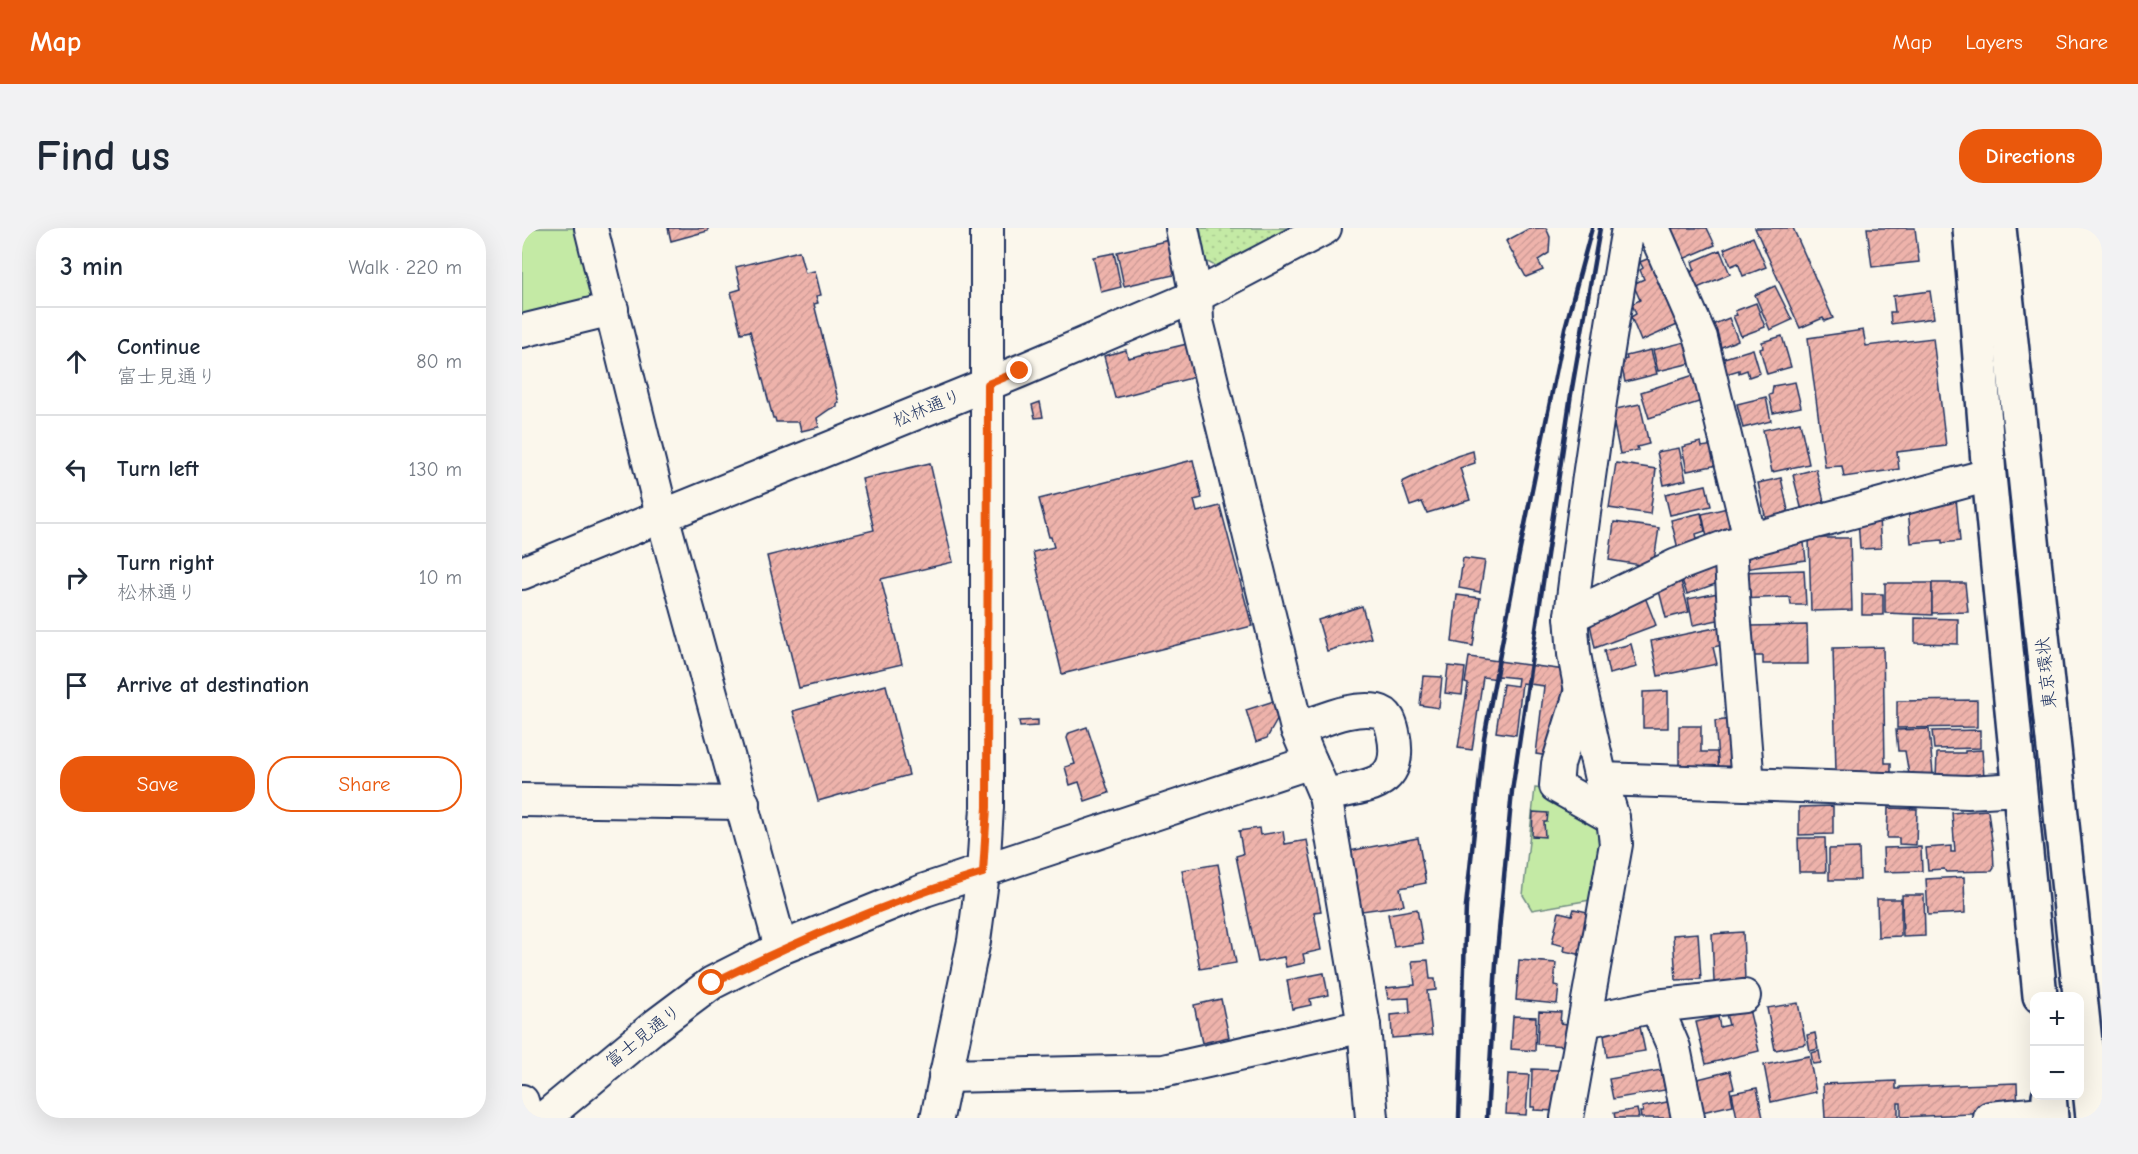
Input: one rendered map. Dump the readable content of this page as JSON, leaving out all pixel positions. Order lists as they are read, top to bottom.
{
  "streets": {
    "highway": ["東京環状"],
    "street": ["松林通り", "富士見通り"]
  },
  "page": {
    "header": "Map",
    "nav": ["Map", "Layers", "Share"],
    "buttons": [
      "Directions",
      ["Save", "Share"]
    ],
    "title": "Find us",
    "heading": ["3 min", "Walk · 220 m"],
    "list": [
      ["Continue", "富士見通り", "80 m"],
      ["Turn left", "130 m"],
      ["Turn right", "松林通り", "10 m"],
      "Arrive at destination"
    ],
    "map_buttons": ["+", "−"]
  }
}
